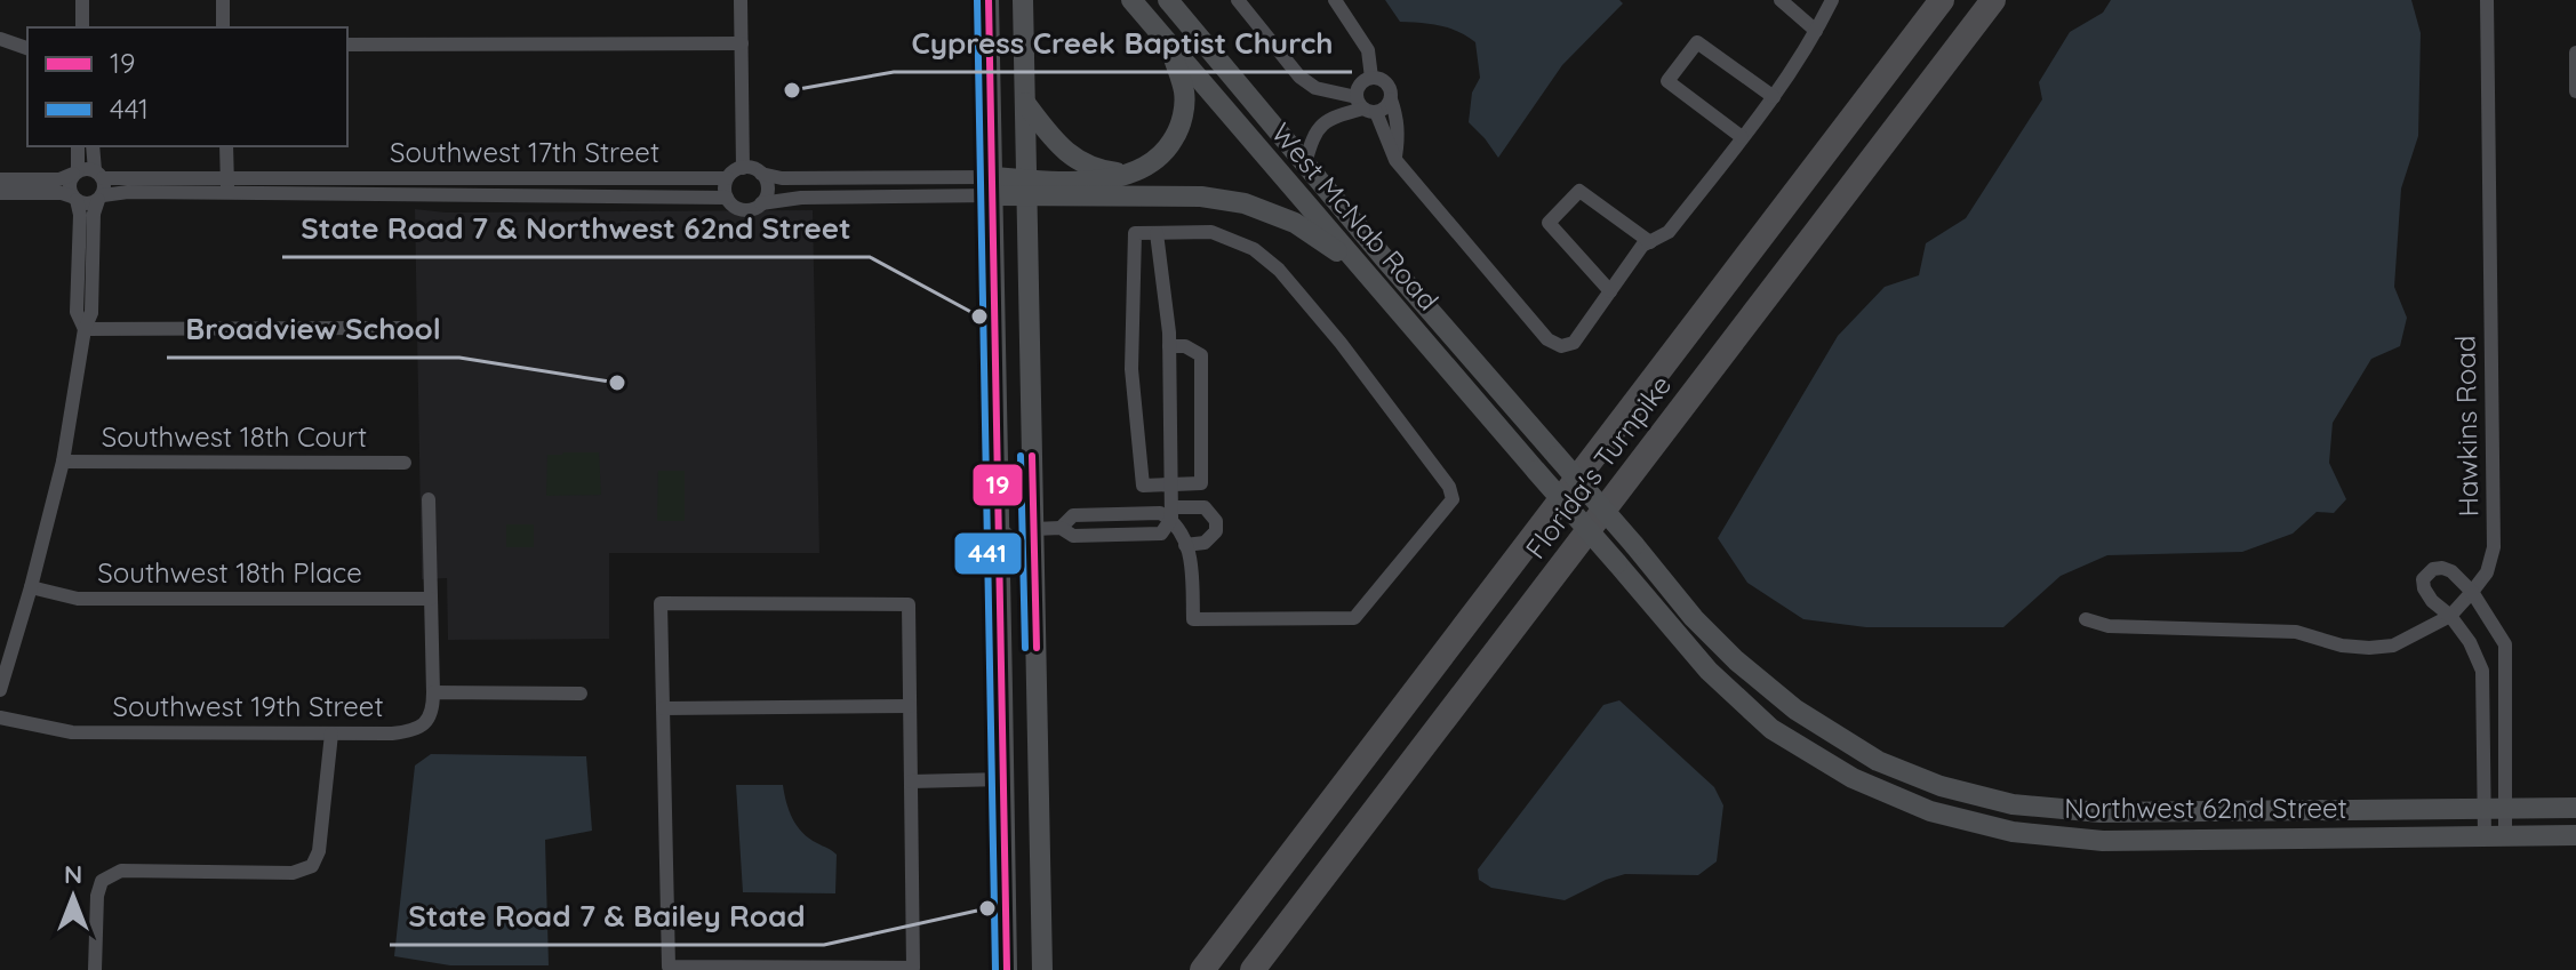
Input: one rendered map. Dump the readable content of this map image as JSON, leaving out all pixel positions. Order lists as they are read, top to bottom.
{
  "streets": {
    "highway": ["Florida's Turnpike"],
    "main road": ["West McNab Road", "Northwest 62nd Street"],
    "street": [
      "Southwest 17th Street",
      "Hawkins Road",
      "Southwest 18th Court",
      "Southwest 18th Place",
      "Southwest 19th Street"
    ]
  },
  "crossings": [
    ["West McNab Road", "Northwest 62nd Street"]
  ],
  "places": [
    "Cypress Creek Baptist Church",
    "State Road 7 & Northwest 62nd Street",
    "Broadview School",
    "State Road 7 & Bailey Road"
  ],
  "lines": ["transit line 19", "transit line 441"],
  "legend": ["19", "441"],
  "north": "top"
}
